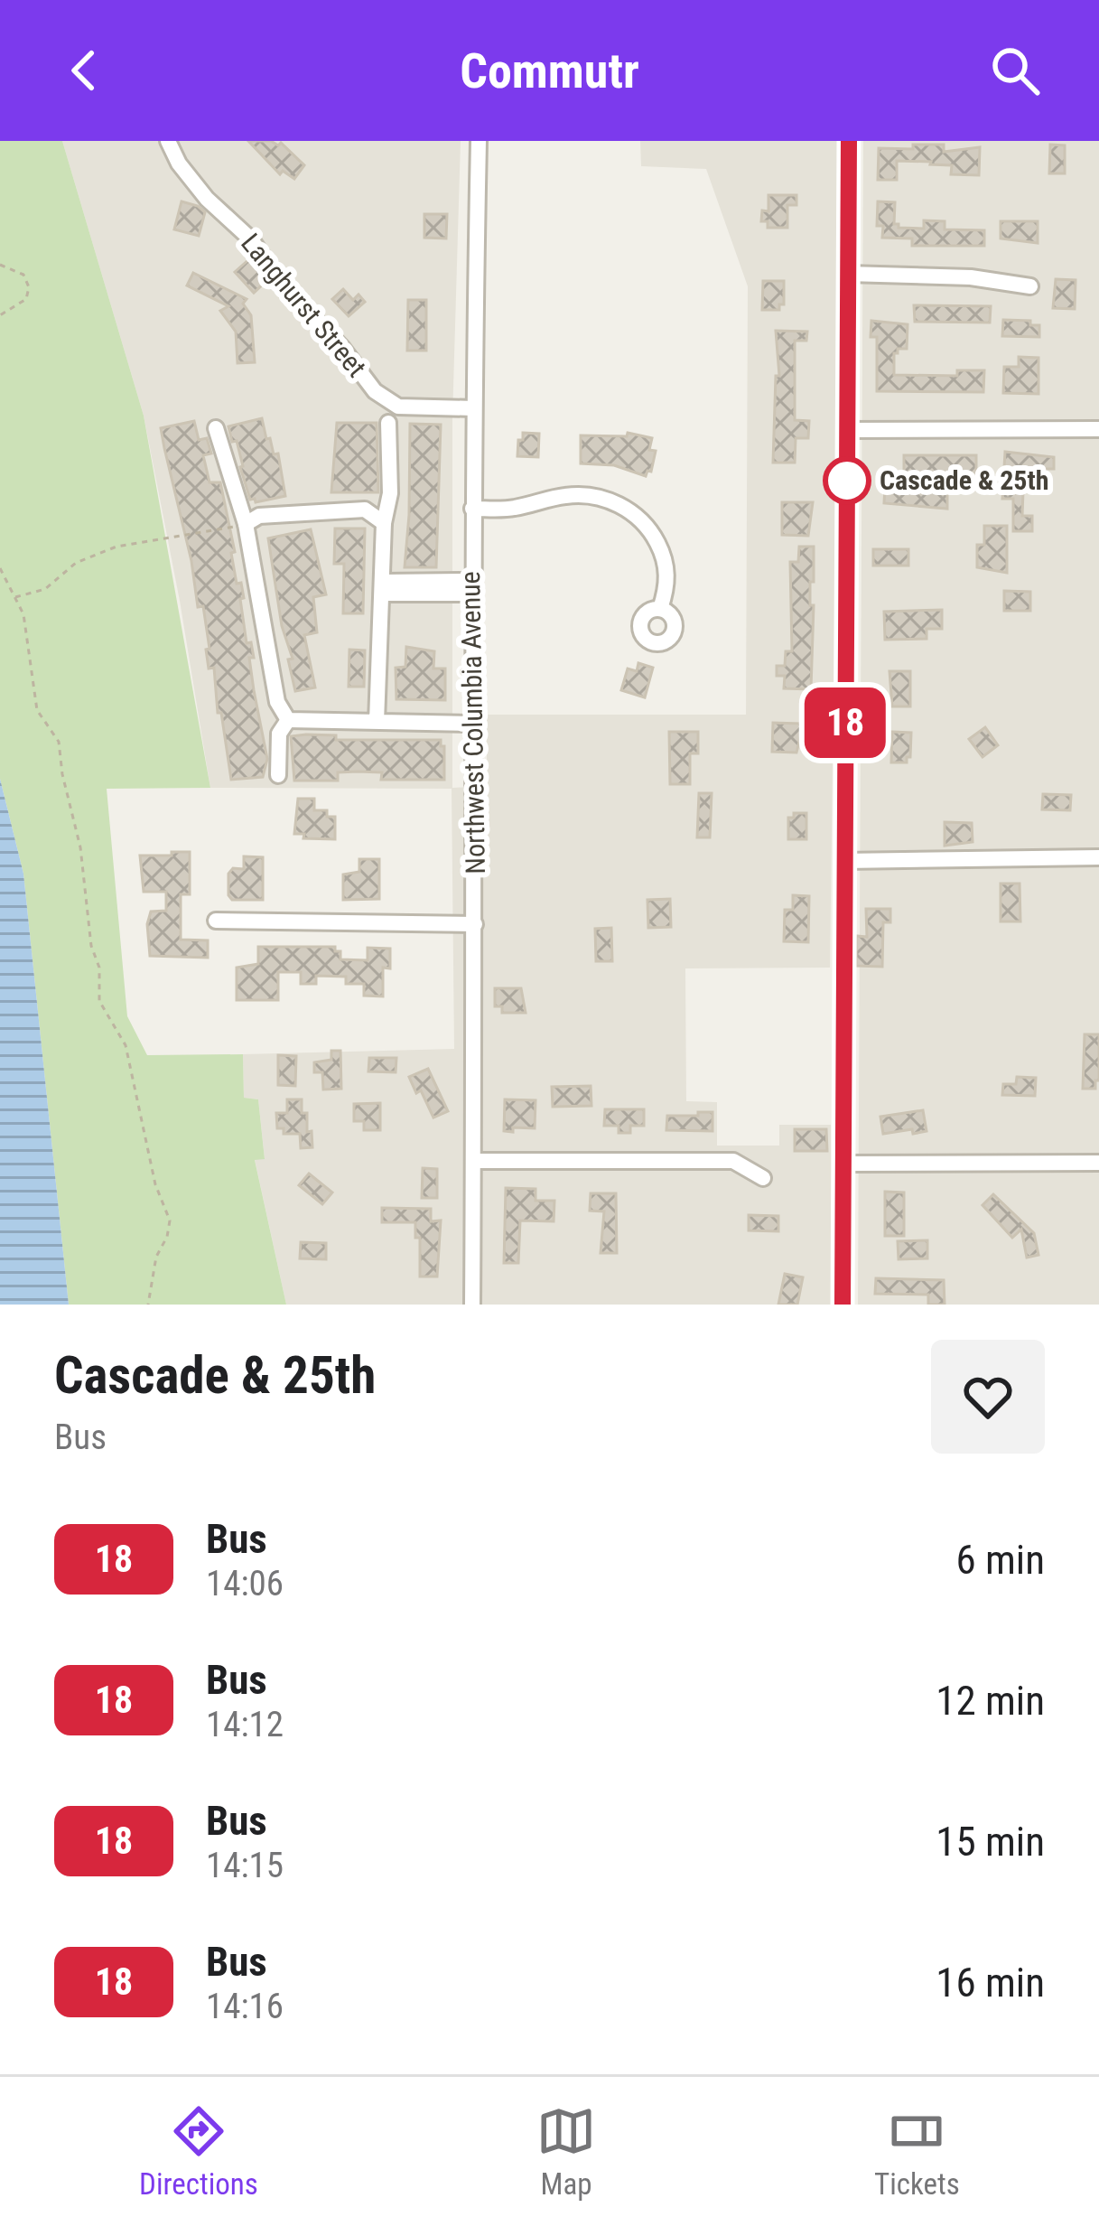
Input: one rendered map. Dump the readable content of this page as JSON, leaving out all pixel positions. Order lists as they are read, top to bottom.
{
  "streets": {
    "street": ["Langhurst Street", "Northwest Columbia Avenue"]
  },
  "crossings": [
    ["Langhurst Street", "Northwest Columbia Avenue"]
  ],
  "places": ["Cascade & 25th"],
  "lines": ["bus line 18"],
  "page": {
    "header": "Commutr",
    "on_map": "18",
    "heading": ["Cascade & 25th", "Bus"],
    "list": [
      {
        "mark": "18",
        "name": "Bus",
        "note": "14:06",
        "value": "6 min"
      },
      {
        "mark": "18",
        "name": "Bus",
        "note": "14:12",
        "value": "12 min"
      },
      {
        "mark": "18",
        "name": "Bus",
        "note": "14:15",
        "value": "15 min"
      },
      {
        "mark": "18",
        "name": "Bus",
        "note": "14:16",
        "value": "16 min"
      }
    ],
    "tabs": ["Directions", "Map", "Tickets"]
  }
}
